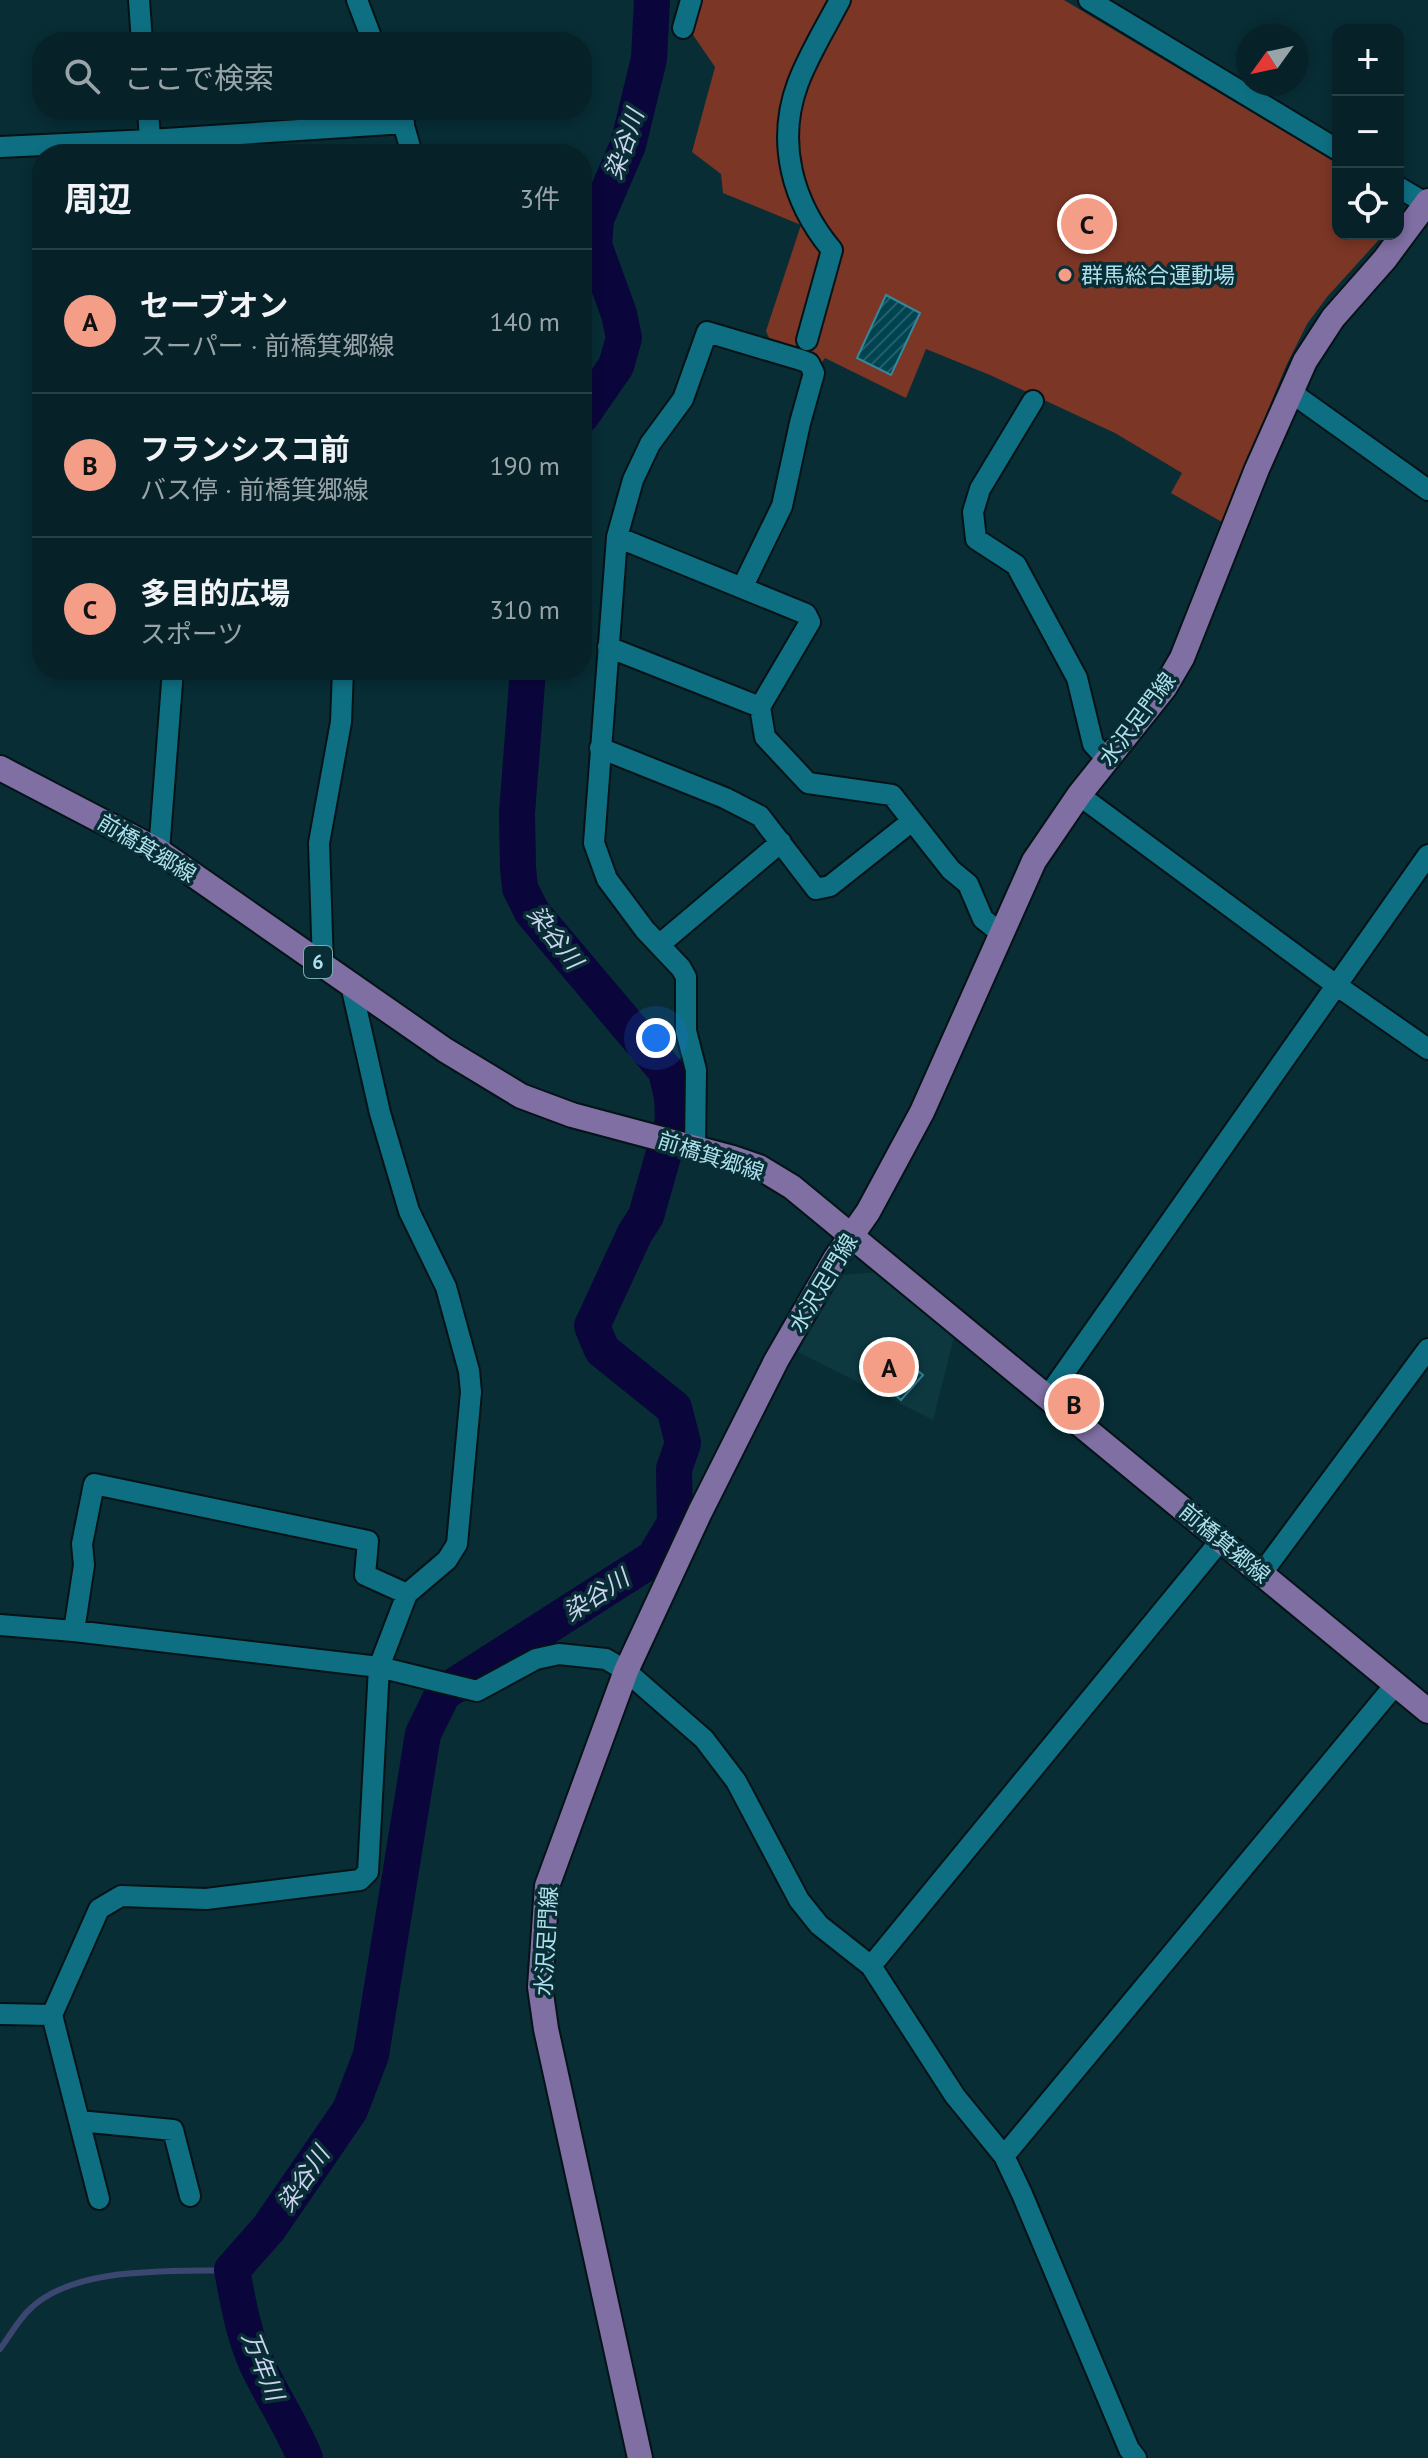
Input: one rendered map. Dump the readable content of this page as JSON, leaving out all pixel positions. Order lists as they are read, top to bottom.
{
  "streets": {
    "main road": ["水沢足門線", "前橋箕郷線", "6"]
  },
  "crossings": [
    ["水沢足門線", "前橋箕郷線"]
  ],
  "water": ["染谷川", "万年川"],
  "places": ["群馬総合運動場"],
  "north": "bottom left",
  "page": {
    "map_buttons": ["+", "−"],
    "search": "ここで検索",
    "heading": ["周辺", "3件"],
    "pins": ["C", "A", "B"],
    "list": [
      {
        "mark": "A",
        "name": "セーブオン",
        "note": "スーパー · 前橋箕郷線",
        "value": "140 m"
      },
      {
        "mark": "B",
        "name": "フランシスコ前",
        "note": "バス停 · 前橋箕郷線",
        "value": "190 m"
      },
      {
        "mark": "C",
        "name": "多目的広場",
        "note": "スポーツ",
        "value": "310 m"
      }
    ]
  }
}
